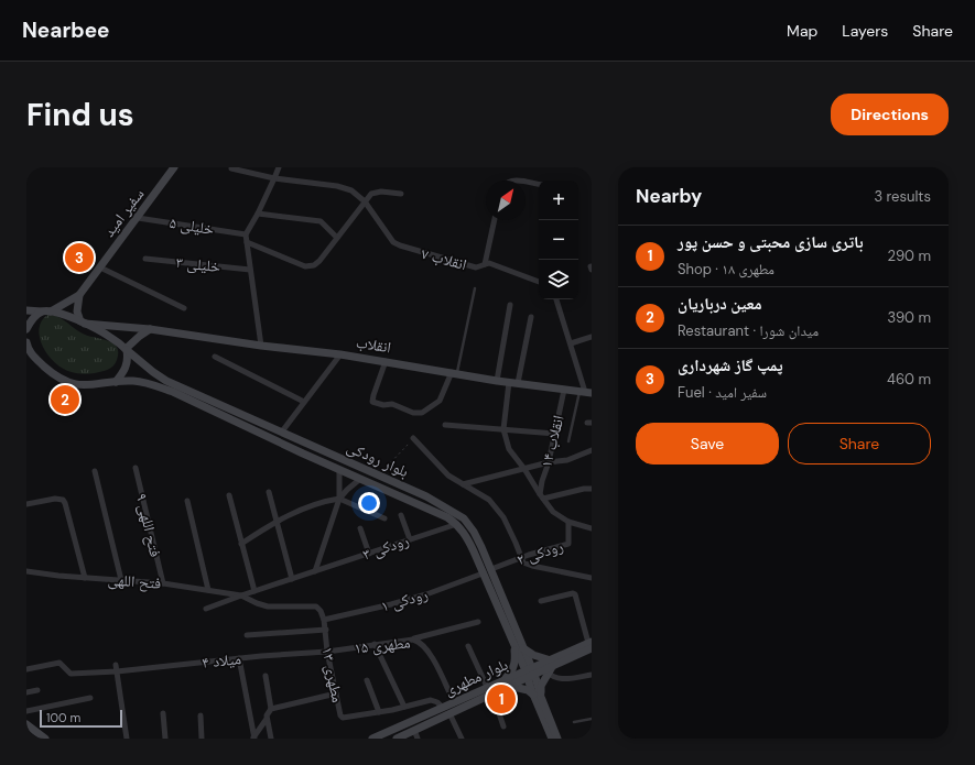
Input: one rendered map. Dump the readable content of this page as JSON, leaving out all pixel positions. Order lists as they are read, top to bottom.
{
  "streets": {
    "main road": [
      "سفیر امید",
      "انقلاب",
      "بلوار رودکی",
      "بلوار مطهری"
    ],
    "street": [
      "خلیلی ۵",
      "انقلاب ۷",
      "خلیلی ۳",
      "انقلاب ۱۴",
      "فتح اللهی ۹",
      "رودکی ۳",
      "رودکی ۲",
      "فتح اللهی",
      "رودکی ۱",
      "مطهری ۱۵",
      "میلاد ۴",
      "مطهری ۱۳"
    ]
  },
  "crossings": [
    ["سفیر امید", "خلیلی ۵"],
    ["انقلاب", "انقلاب ۱۴"],
    ["انقلاب", "بلوار رودکی"],
    ["بلوار رودکی", "رودکی ۳"],
    ["بلوار رودکی", "رودکی ۲"],
    ["بلوار رودکی", "رودکی ۱"],
    ["بلوار رودکی", "بلوار مطهری"],
    ["فتح اللهی ۹", "فتح اللهی"],
    ["رودکی ۳", "فتح اللهی"],
    ["رودکی ۱", "مطهری ۱۳"],
    ["مطهری ۱۵", "میلاد ۴"],
    ["مطهری ۱۵", "مطهری ۱۳"],
    ["مطهری ۱۵", "بلوار مطهری"],
    ["میلاد ۴", "مطهری ۱۳"],
    ["مطهری ۱۳", "بلوار مطهری"]
  ],
  "scale_bar": "100 m",
  "north": "top right",
  "page": {
    "header": "Nearbee",
    "nav": ["Map", "Layers", "Share"],
    "buttons": [
      "Directions",
      ["Save", "Share"]
    ],
    "title": "Find us",
    "heading": ["Nearby", "3 results"],
    "map_buttons": ["+", "−"],
    "list": [
      {
        "mark": "1",
        "name": "باتری سازی محبتی و حسن پور",
        "note": "Shop · مطهری ۱۸",
        "value": "290 m"
      },
      {
        "mark": "2",
        "name": "معین درباریان",
        "note": "Restaurant · میدان شورا",
        "value": "390 m"
      },
      {
        "mark": "3",
        "name": "پمپ گاز شهرداری",
        "note": "Fuel · سفیر امید",
        "value": "460 m"
      }
    ],
    "pins": ["3", "2", "1"],
    "scale": "100 m"
  }
}
